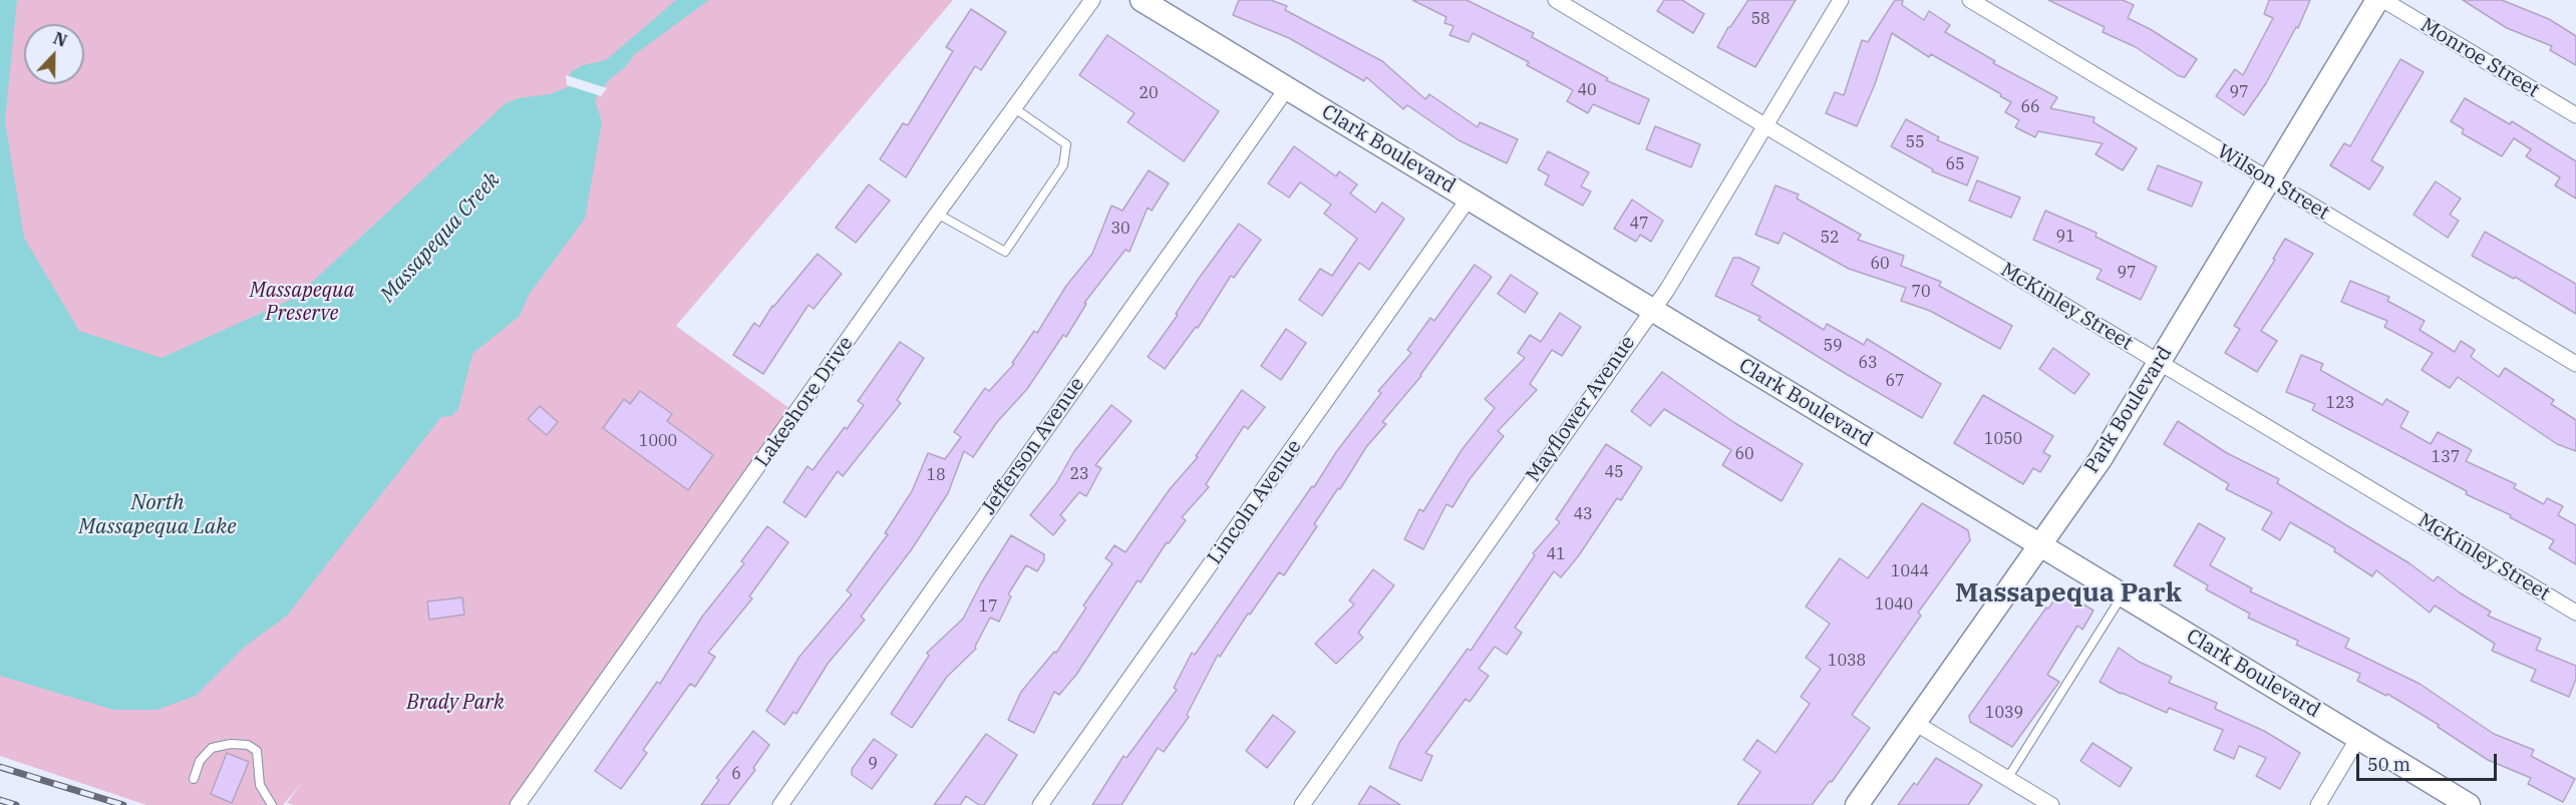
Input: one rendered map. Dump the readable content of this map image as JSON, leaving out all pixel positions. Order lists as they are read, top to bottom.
{
  "streets": {
    "street": [
      "Monroe Street",
      "Clark Boulevard",
      "Wilson Street",
      "McKinley Street",
      "Lakeshore Drive",
      "Mayflower Avenue",
      "Park Boulevard",
      "Jefferson Avenue",
      "Lincoln Avenue"
    ]
  },
  "crossings": [
    ["Clark Boulevard", "Mayflower Avenue"],
    ["Clark Boulevard", "Park Boulevard"],
    ["Clark Boulevard", "Jefferson Avenue"],
    ["Clark Boulevard", "Lincoln Avenue"],
    ["Wilson Street", "Park Boulevard"],
    ["McKinley Street", "Mayflower Avenue"],
    ["McKinley Street", "Park Boulevard"]
  ],
  "districts": ["Massapequa Park"],
  "water": ["Massapequa Creek", "North Massapequa Lake"],
  "parks": ["Massapequa Preserve", "Brady Park"],
  "house_numbers": [
    "58",
    "40",
    "97",
    "20",
    "66",
    "55",
    "65",
    "47",
    "30",
    "91",
    "52",
    "60",
    "97",
    "70",
    "59",
    "63",
    "67",
    "123",
    "1050",
    "1000",
    "60",
    "137",
    "45",
    "23",
    "18",
    "43",
    "41",
    "1044",
    "1040",
    "17",
    "1038",
    "1039",
    "9",
    "6"
  ],
  "scale_bar": "50 m",
  "north": "top"
}
